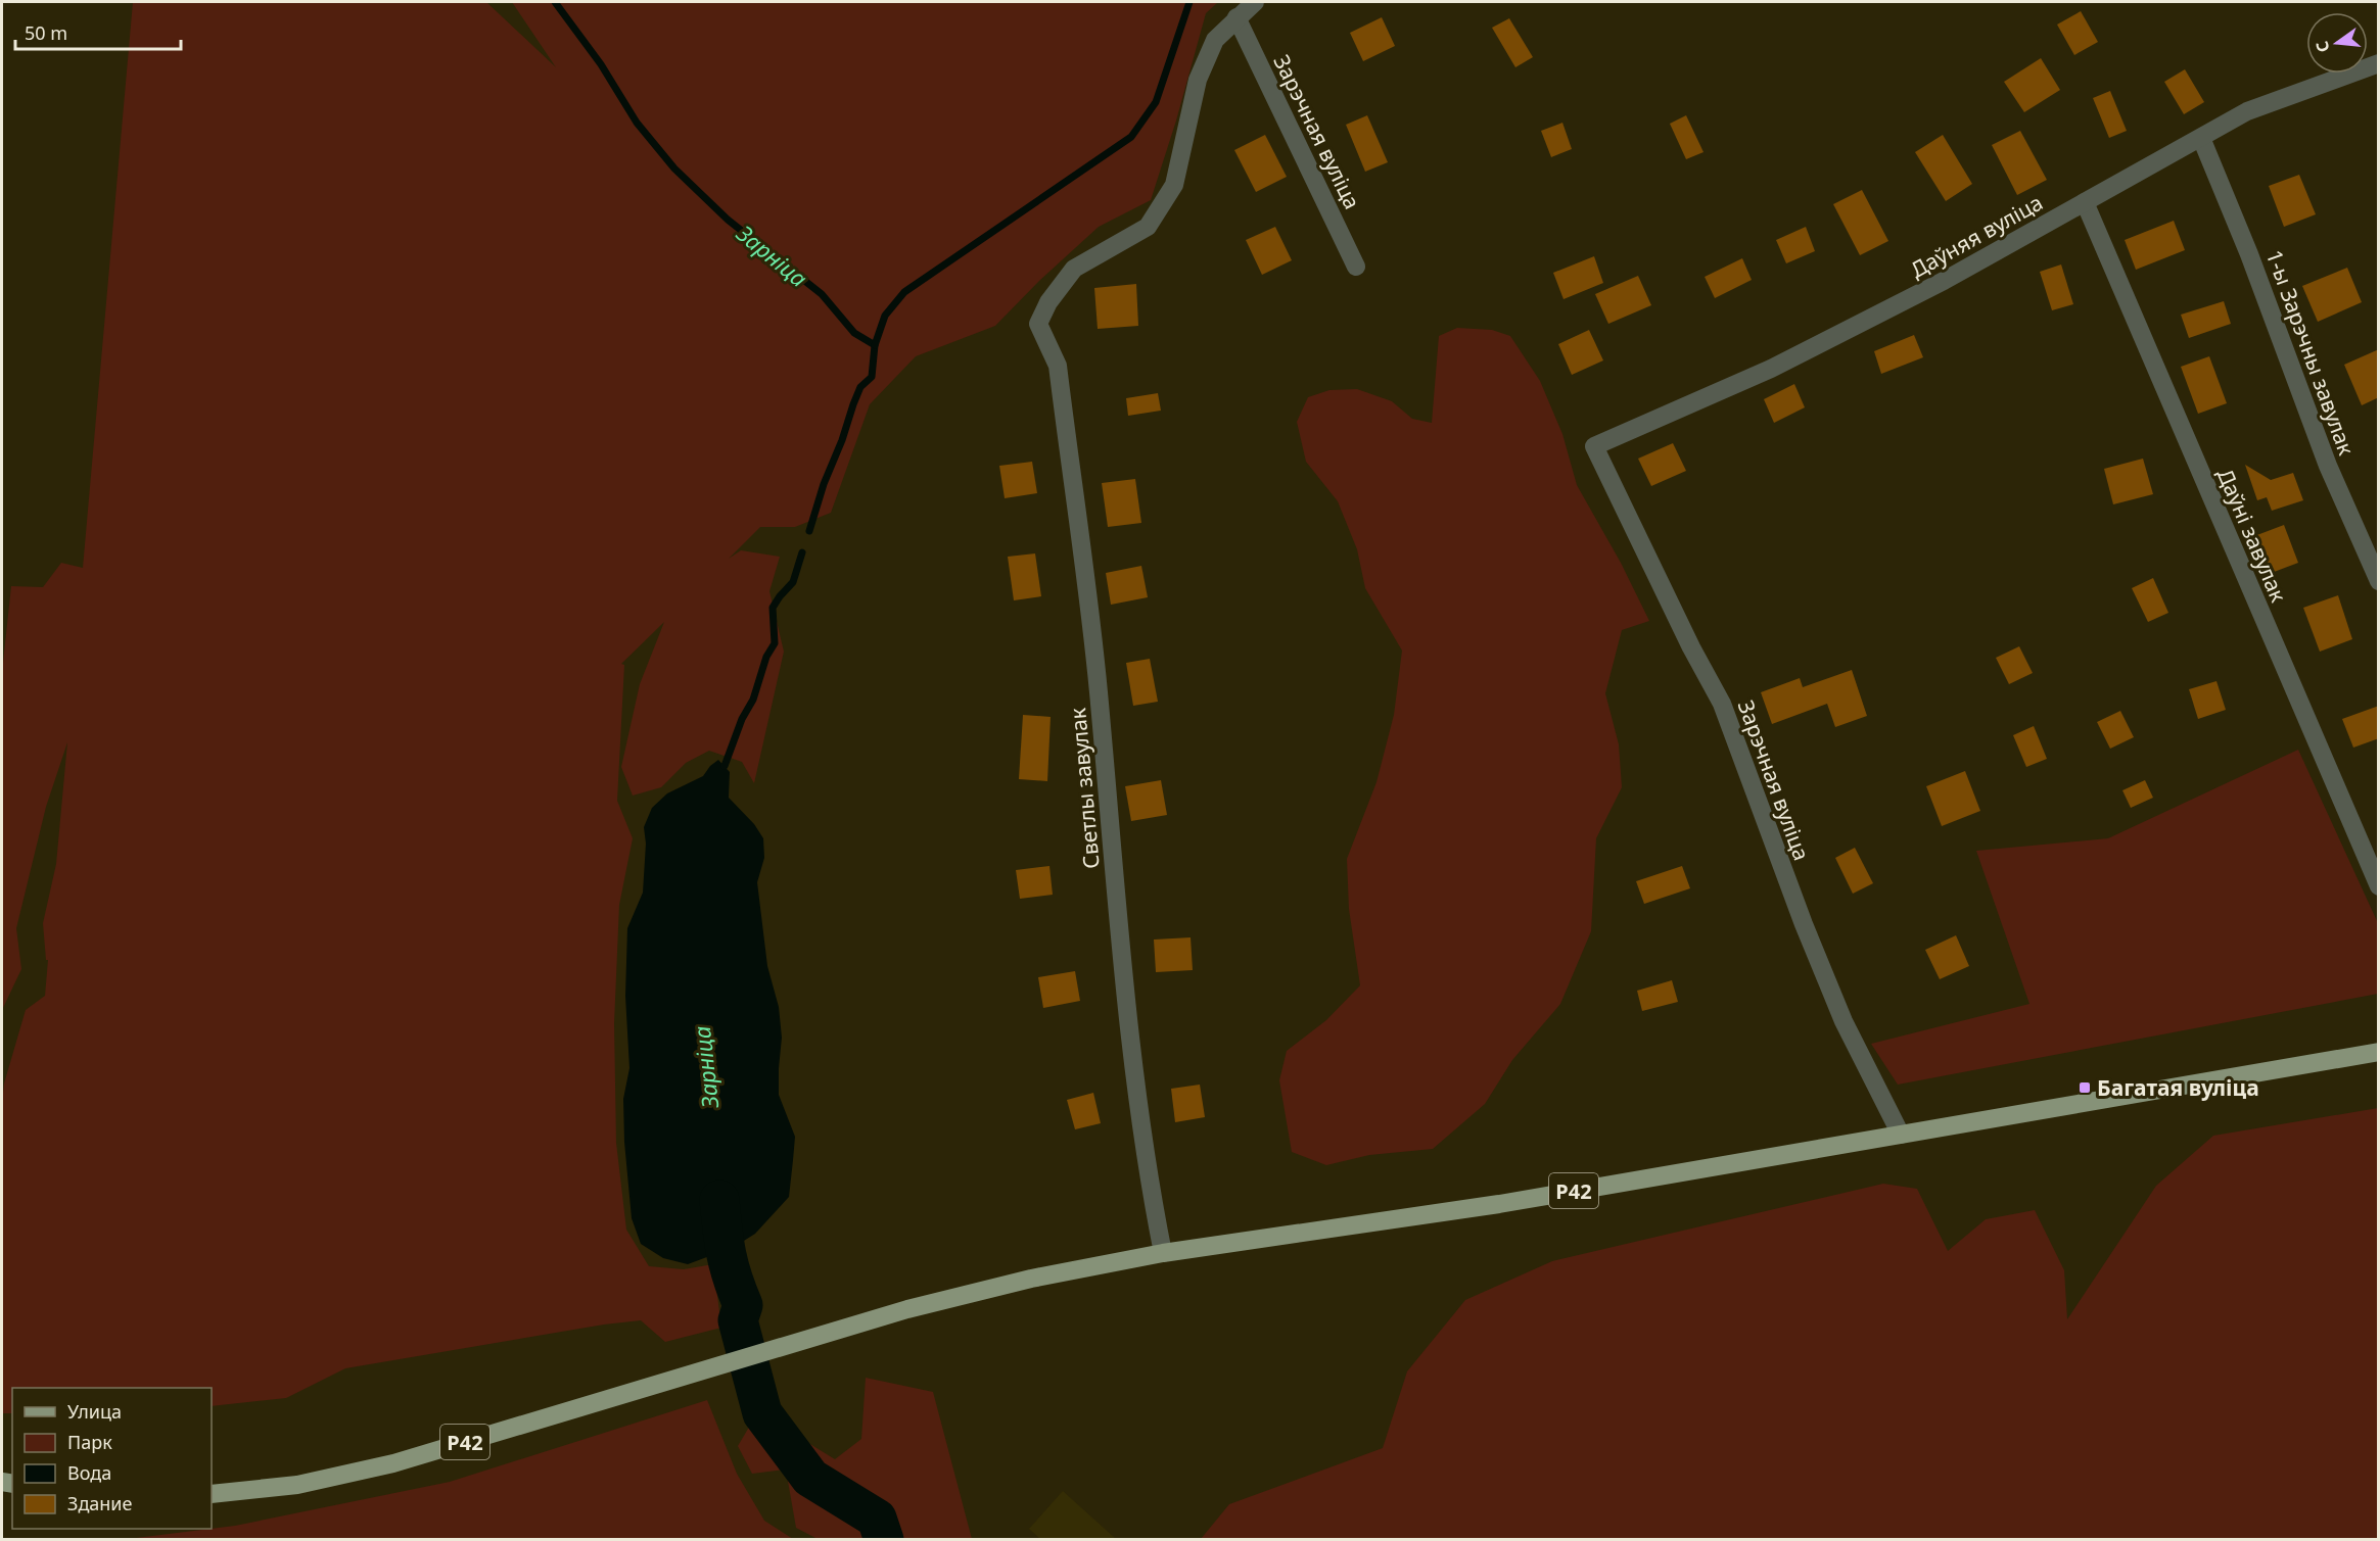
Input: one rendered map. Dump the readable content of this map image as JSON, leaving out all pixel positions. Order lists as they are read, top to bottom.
{
  "streets": {
    "main road": ["Р42"],
    "street": [
      "Зарэчная вуліца",
      "Даўняя вуліца",
      "1-ы Зарэчны завулак",
      "Даўні завулак",
      "Светлы завулак"
    ]
  },
  "crossings": [
    ["Зарэчная вуліца", "Даўняя вуліца"],
    ["Зарэчная вуліца", "Светлы завулак"],
    ["Зарэчная вуліца", "Р42"],
    ["Даўняя вуліца", "1-ы Зарэчны завулак"],
    ["Даўняя вуліца", "Даўні завулак"],
    ["Светлы завулак", "Р42"]
  ],
  "water": ["Зарніца"],
  "places": {
    "transit": ["Багатая вуліца"]
  },
  "legend": [
    "Улица",
    "Парк",
    "Вода",
    "Здание"
  ],
  "scale_bar": "50 m",
  "north": "left"
}
